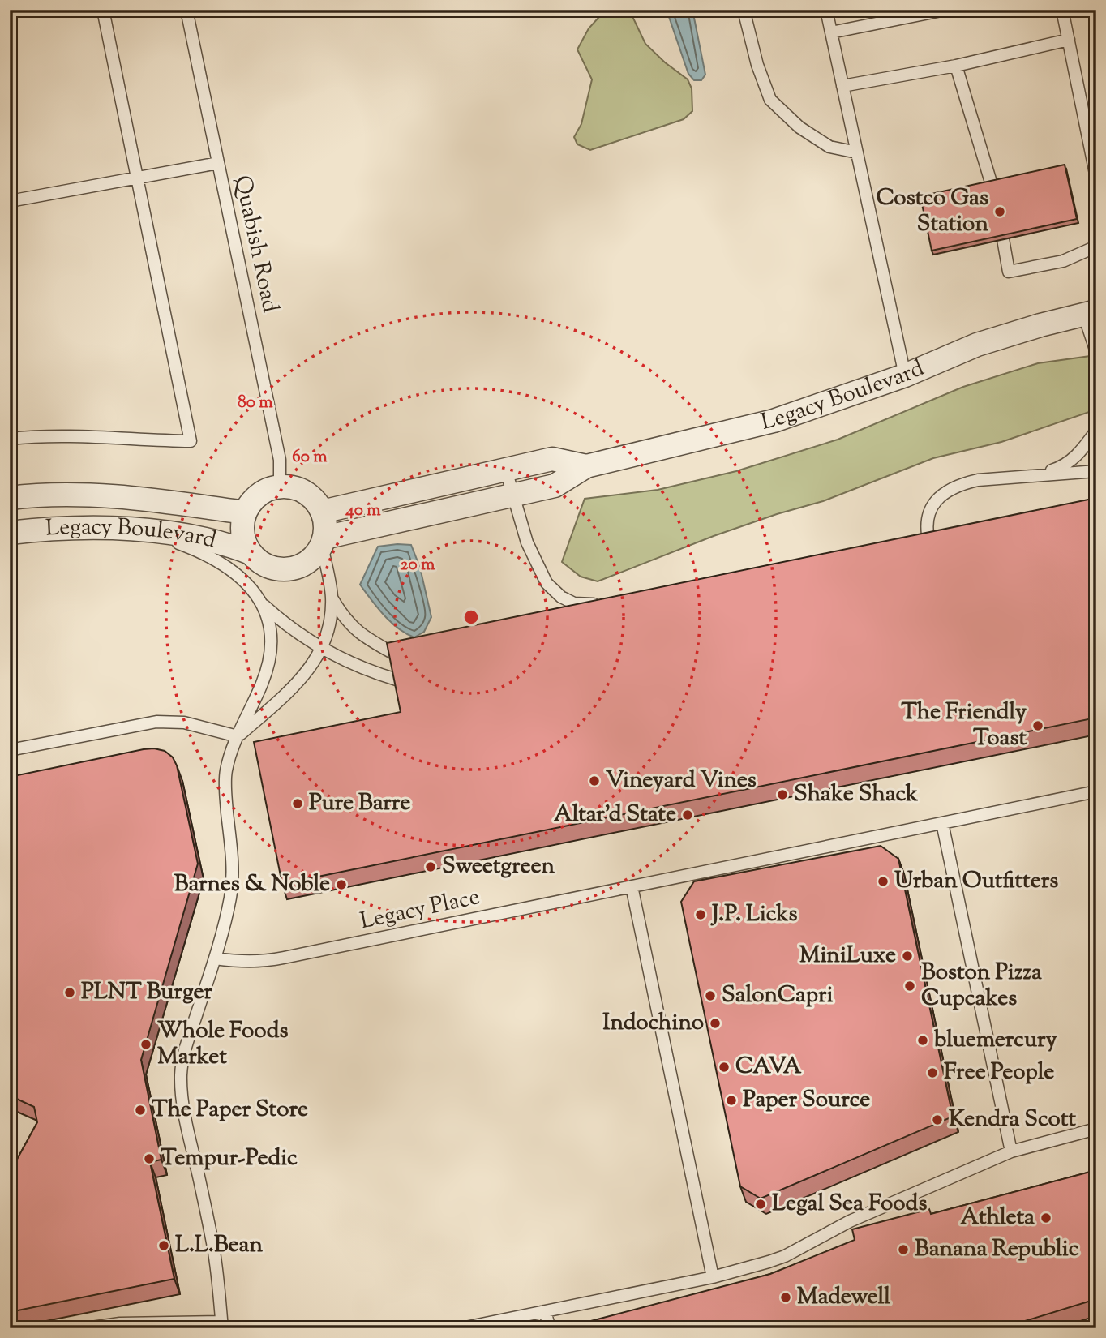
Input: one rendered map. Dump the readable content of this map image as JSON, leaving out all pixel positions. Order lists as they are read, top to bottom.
{
  "streets": {
    "street": ["Legacy Boulevard"],
    "lane": ["Quabish Road", "Legacy Place"]
  },
  "crossings": [
    ["Quabish Road", "Legacy Boulevard"]
  ],
  "places": [
    "Costco Gas Station",
    "The Friendly Toast",
    "Vineyard Vines",
    "Shake Shack",
    "Pure Barre",
    "Altar'd State",
    "Sweetgreen",
    "Urban Outfitters",
    "Barnes & Noble",
    "J.P. Licks",
    "MiniLuxe",
    "Boston Pizza Cupcakes",
    "PLNT Burger",
    "SalonCapri",
    "Indochino",
    "bluemercury",
    "Whole Foods Market",
    "CAVA",
    "Free People",
    "Paper Source",
    "The Paper Store",
    "Kendra Scott",
    "Tempur-Pedic",
    "Legal Sea Foods",
    "Athleta",
    "L.L.Bean",
    "Banana Republic",
    "Madewell"
  ],
  "rings": [
    "80 m",
    "60 m",
    "40 m",
    "20 m"
  ]
}
